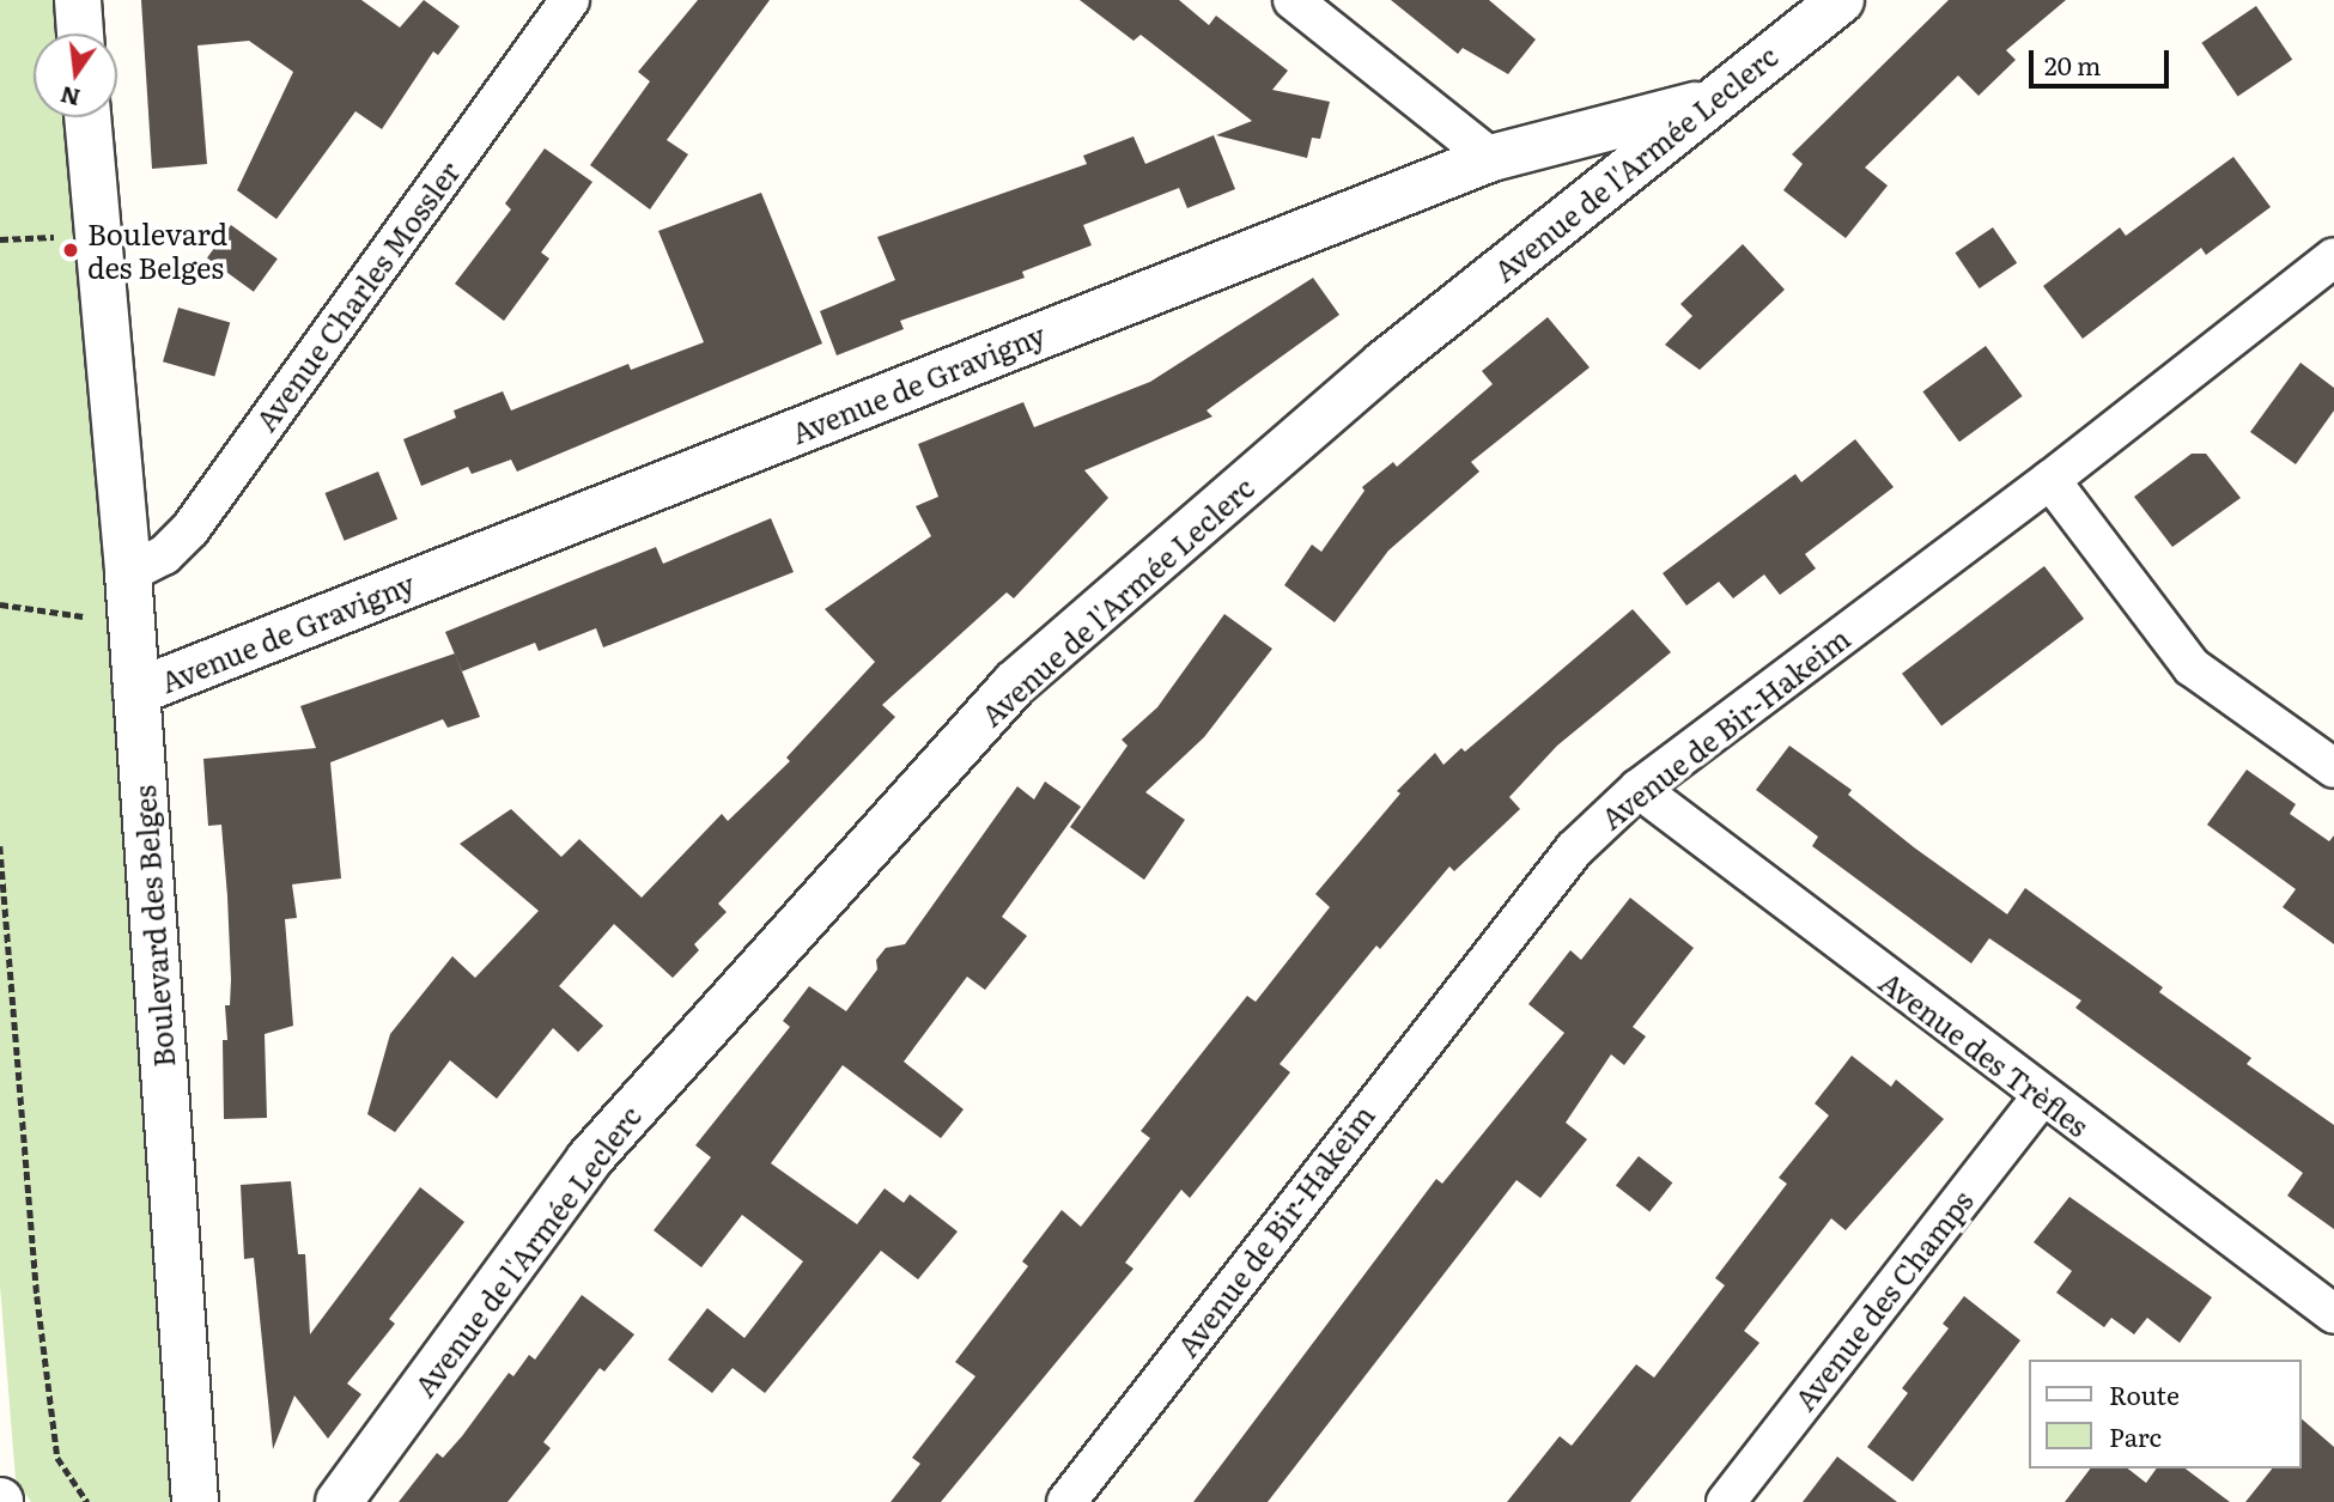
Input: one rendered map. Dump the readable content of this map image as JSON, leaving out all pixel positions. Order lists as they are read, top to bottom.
{
  "streets": {
    "street": [
      "Avenue de l'Armée Leclerc",
      "Avenue Charles Mossler",
      "Avenue de Gravigny",
      "Avenue de Bir-Hakeim",
      "Boulevard des Belges",
      "Avenue des Trèfles",
      "Avenue des Champs"
    ]
  },
  "crossings": [
    ["Avenue de l'Armée Leclerc", "Avenue de Gravigny"],
    ["Avenue Charles Mossler", "Boulevard des Belges"],
    ["Avenue de Gravigny", "Boulevard des Belges"],
    ["Avenue de Bir-Hakeim", "Avenue des Trèfles"],
    ["Avenue des Trèfles", "Avenue des Champs"]
  ],
  "places": ["Boulevard des Belges"],
  "legend": ["Route", "Parc"],
  "scale_bar": "20 m",
  "north": "bottom"
}
